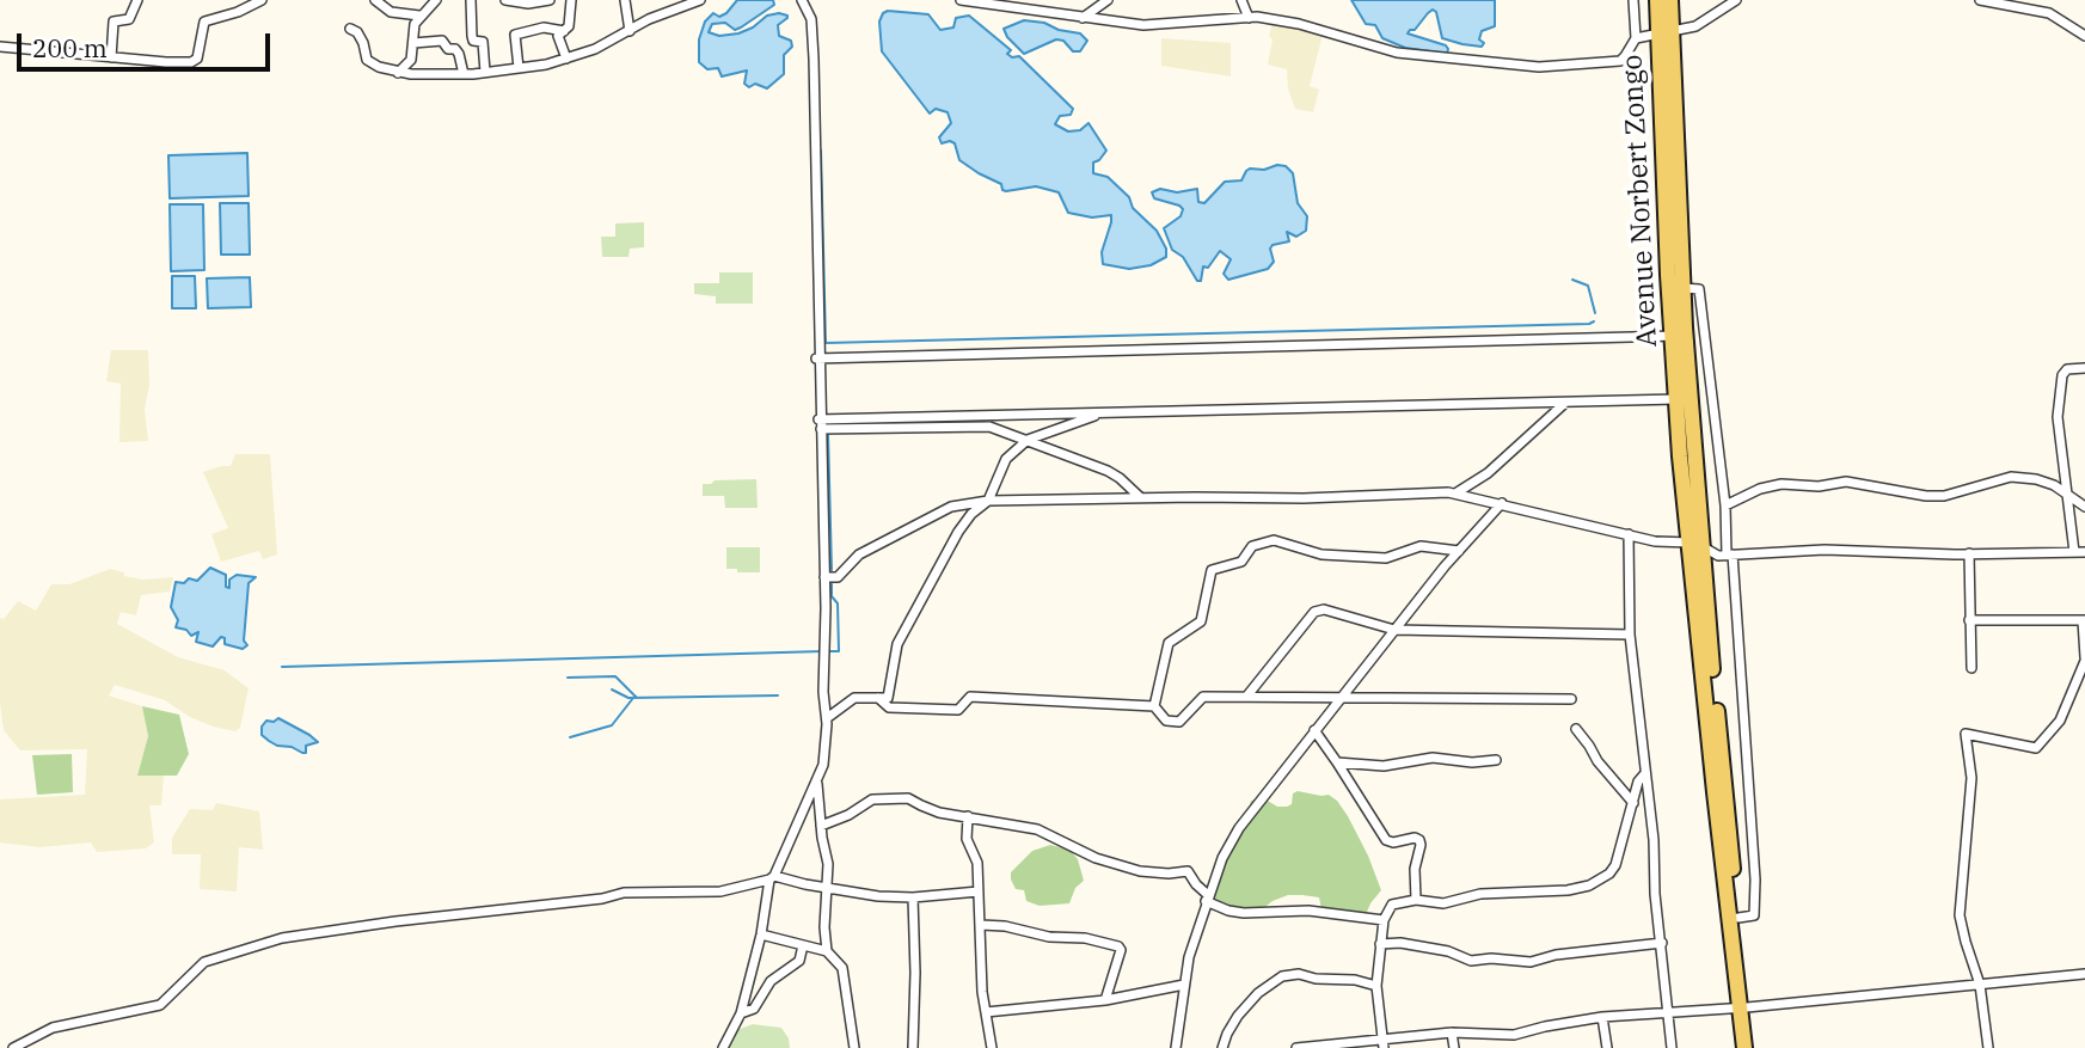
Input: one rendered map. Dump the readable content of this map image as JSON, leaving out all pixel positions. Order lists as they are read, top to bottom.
{
  "streets": {
    "main road": ["Avenue Norbert Zongo"]
  },
  "scale_bar": "200 m"
}
